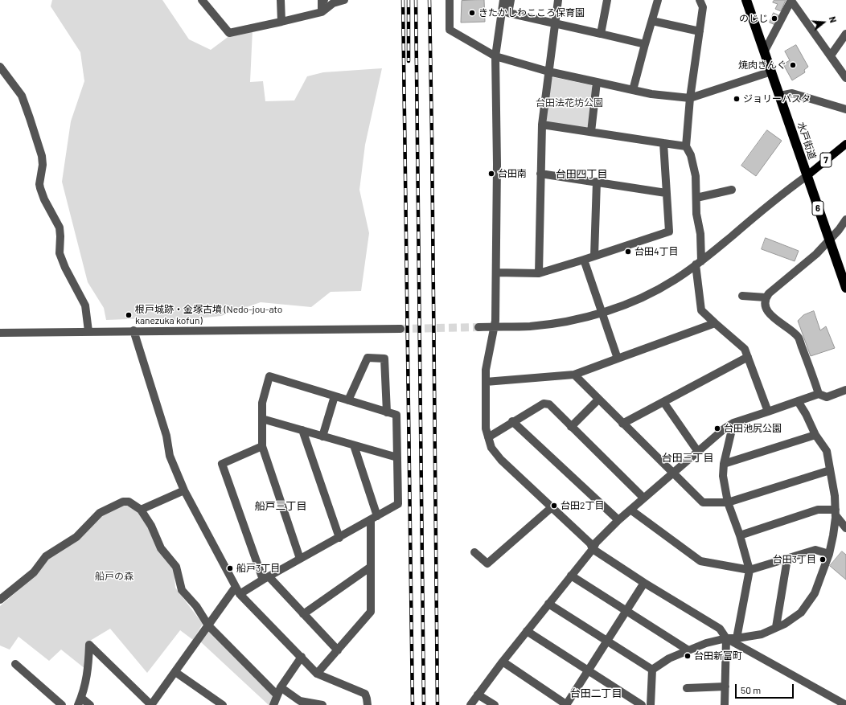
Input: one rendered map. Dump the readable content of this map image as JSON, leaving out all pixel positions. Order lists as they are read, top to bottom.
{
  "streets": {
    "highway": ["水戸街道", "6"],
    "main road": ["7"]
  },
  "crossings": [
    ["水戸街道", "7"]
  ],
  "districts": [
    "台田四丁目",
    "台田三丁目",
    "船戸三丁目",
    "台田二丁目"
  ],
  "parks": ["台田法花坊公園", "船戸の森"],
  "places": [
    "きたかしわこころ保育園",
    "のじじ",
    "焼肉きんぐ",
    "ジョリーパスタ",
    "台田南",
    "台田4丁目",
    "根戸城跡・金塚古墳 (Nedo-jou-ato kanezuka kofun)",
    "台田池尻公園",
    "台田2丁目",
    "台田3丁目",
    "船戸3丁目",
    "台田新富町"
  ],
  "scale_bar": "50 m",
  "north": "right"
}
